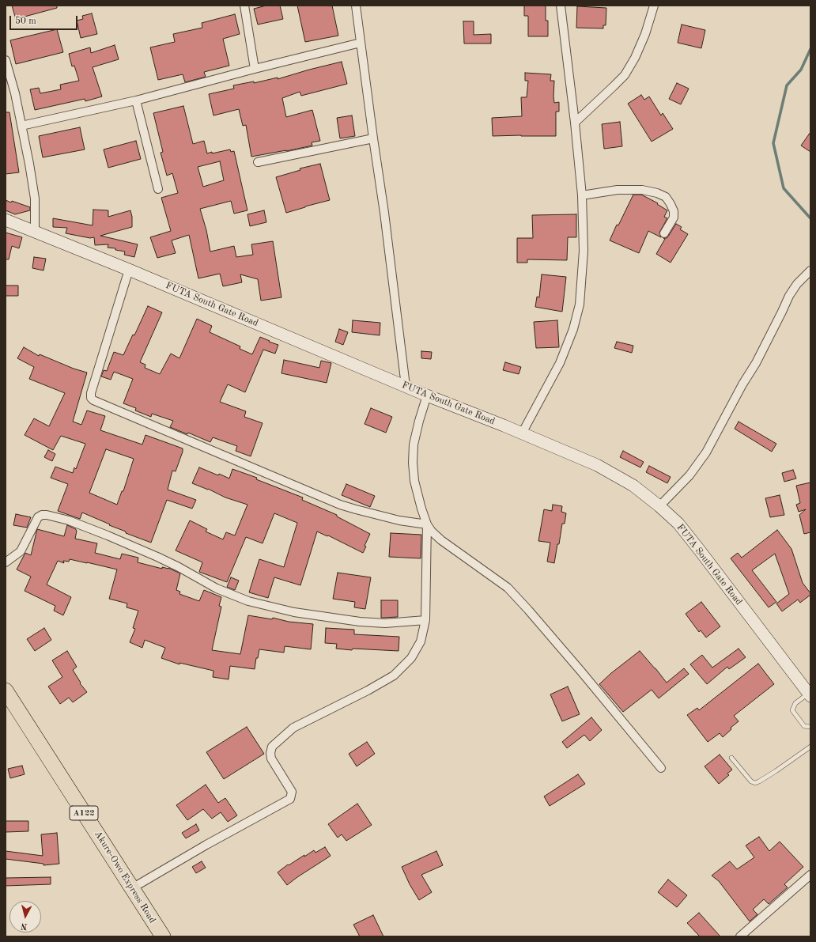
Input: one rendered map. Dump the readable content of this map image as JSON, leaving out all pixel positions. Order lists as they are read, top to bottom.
{
  "streets": {
    "highway": ["A122", "Akure-Owo Express Road"],
    "main road": ["FUTA South Gate Road"]
  },
  "scale_bar": "50 m",
  "north": "bottom"
}
